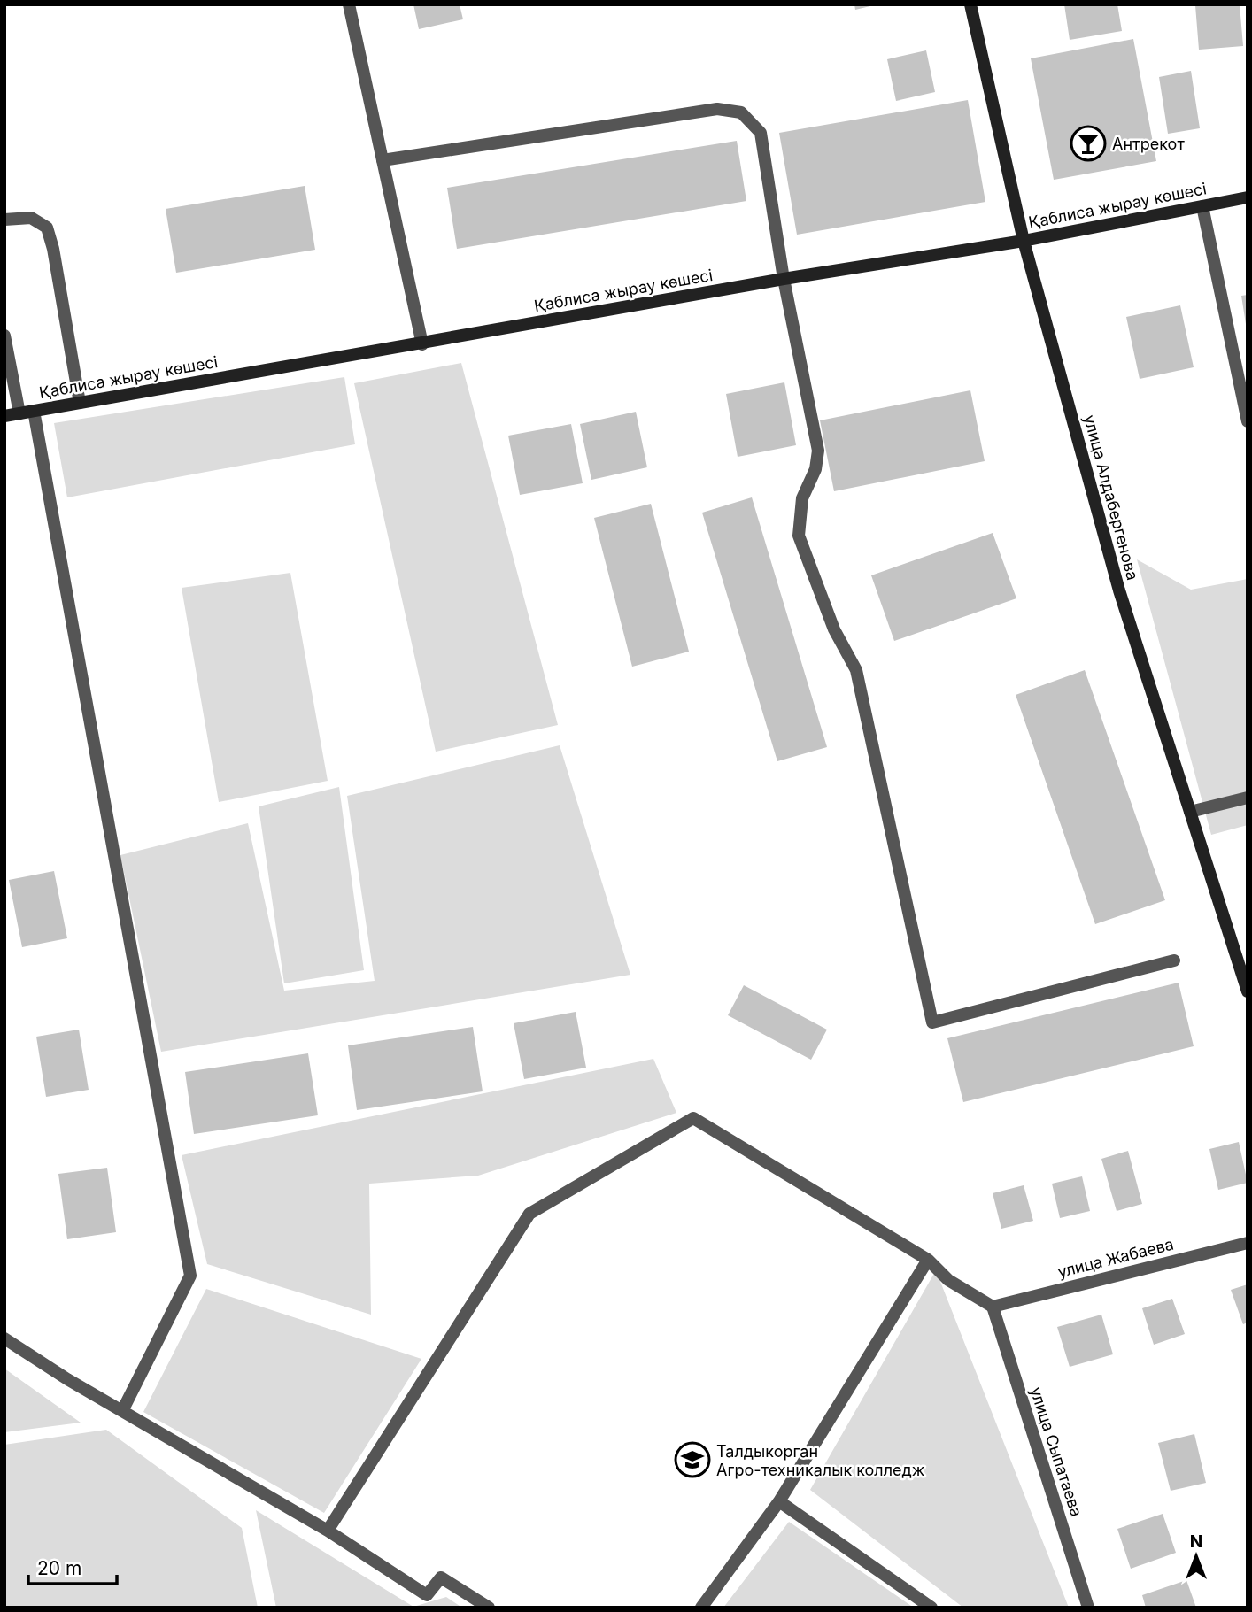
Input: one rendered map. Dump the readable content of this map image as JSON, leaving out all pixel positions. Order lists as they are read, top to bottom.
{
  "streets": {
    "street": [
      "Қаблиса жырау көшесі",
      "улица Алдабергенова",
      "улица Жабаева",
      "улица Сыпатаева"
    ]
  },
  "crossings": [
    ["Қаблиса жырау көшесі", "улица Алдабергенова"],
    ["улица Жабаева", "улица Сыпатаева"]
  ],
  "places": {
    "bar": ["Антрекот"],
    "school or university": ["Талдыкорган Агро-техникалык колледж"]
  },
  "scale_bar": "20 m",
  "north": "top"
}
